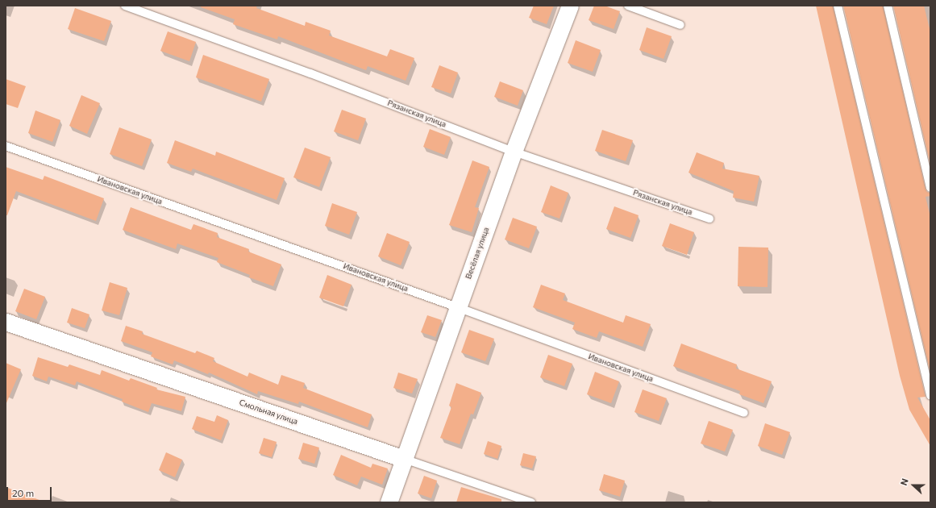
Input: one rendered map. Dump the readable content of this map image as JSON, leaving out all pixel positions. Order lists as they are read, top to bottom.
{
  "streets": {
    "street": ["Весёлая улица", "Смольная улица"],
    "lane": ["Рязанская улица", "Ивановская улица"]
  },
  "crossings": [
    ["Рязанская улица", "Весёлая улица"],
    ["Ивановская улица", "Весёлая улица"],
    ["Весёлая улица", "Смольная улица"]
  ],
  "scale_bar": "20 m",
  "north": "left"
}
